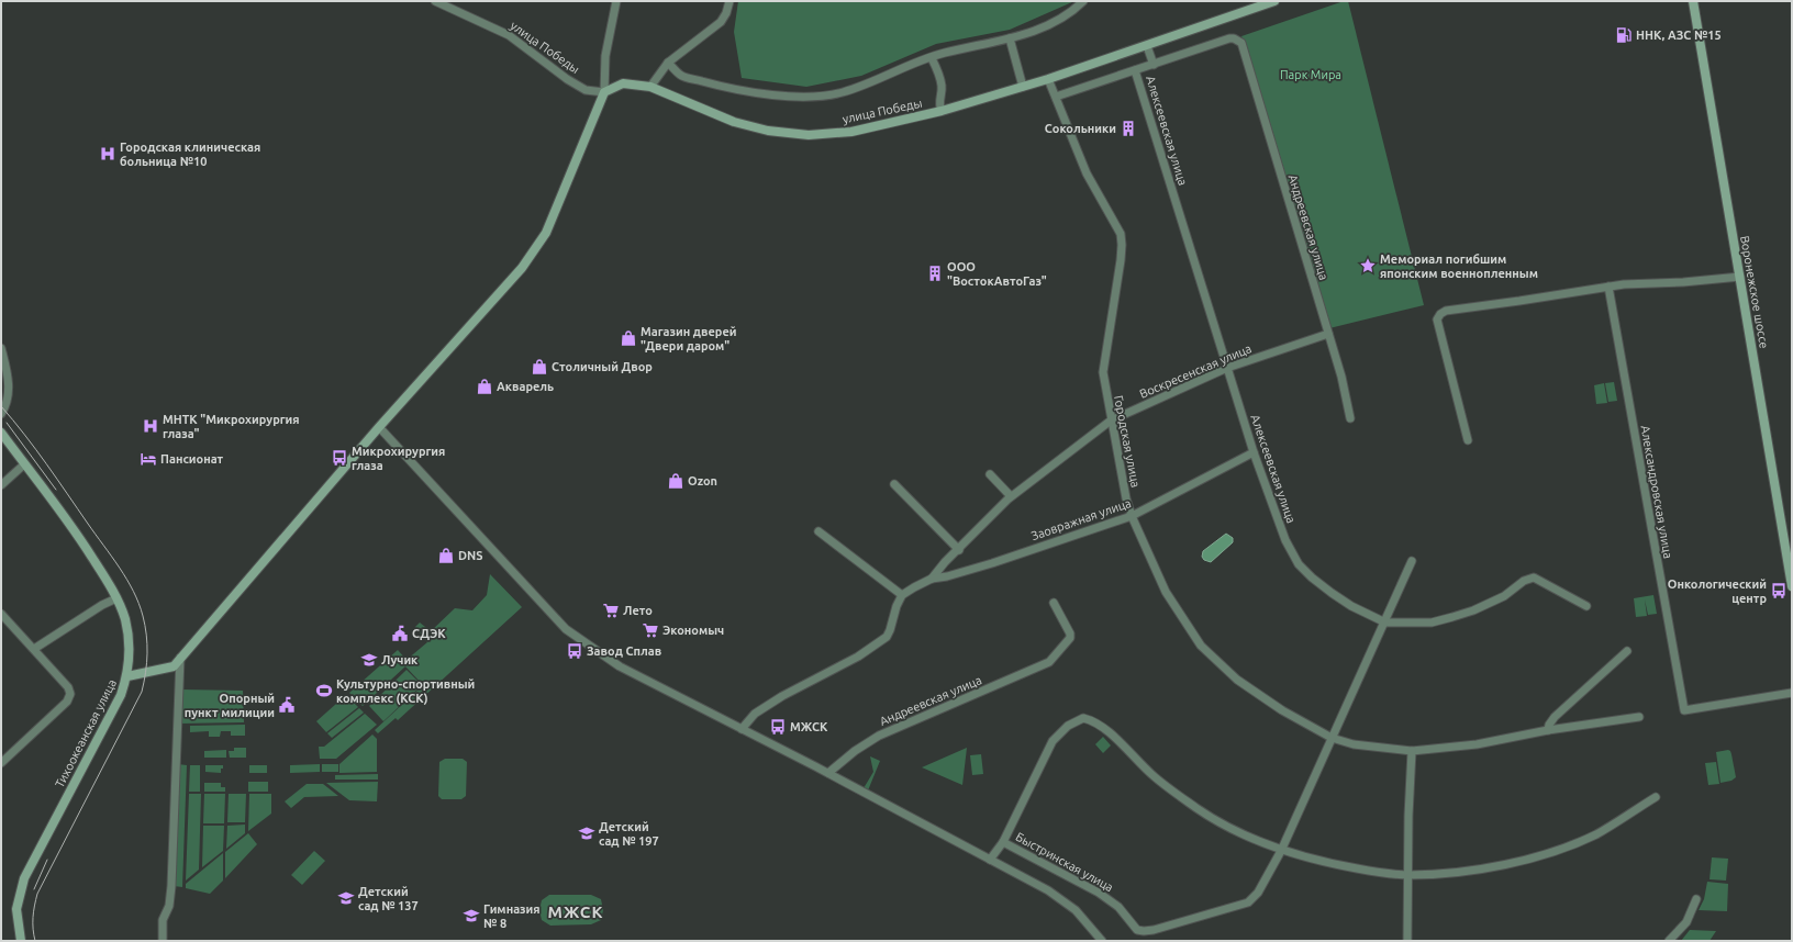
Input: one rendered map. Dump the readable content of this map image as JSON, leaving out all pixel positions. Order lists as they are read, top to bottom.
{
  "streets": {
    "street": [
      "улица Победы",
      "Алексеевская улица",
      "Андреевская улица",
      "Воронежское шоссе",
      "Воскресенская улица",
      "Городская улица",
      "Александровская улица",
      "Заовражная улица",
      "Тихоокеанская улица",
      "Быстринская улица"
    ]
  },
  "crossings": [
    ["улица Победы", "Городская улица"],
    ["Алексеевская улица", "Воскресенская улица"],
    ["Алексеевская улица", "Заовражная улица"],
    ["Алексеевская улица", "Быстринская улица"],
    ["Андреевская улица", "Воскресенская улица"],
    ["Воскресенская улица", "Городская улица"],
    ["Воскресенская улица", "Заовражная улица"],
    ["Городская улица", "Заовражная улица"],
    ["Городская улица", "Быстринская улица"]
  ],
  "districts": ["МЖСК"],
  "parks": ["Парк Мира"],
  "places": {
    "fuel station": ["ННК, АЗС №15"],
    "building": ["Сокольники", "ООО \"ВостокАвтоГаз\""],
    "hospital": ["Городская клиническая больница №10", "МНТК \"Микрохирургия глаза\""],
    "place": ["Мемориал погибшим японским военнопленным"],
    "shop": [
      "Магазин дверей \"Двери даром\"",
      "Столичный Двор",
      "Акварель",
      "Ozon",
      "DNS"
    ],
    "bus stop": [
      "Микрохирургия глаза",
      "Онкологический центр",
      "Завод Сплав",
      "МЖСК"
    ],
    "hotel": ["Пансионат"],
    "supermarket": ["Лето", "Экономыч"],
    "public building": ["СДЭК", "Опорный пункт милиции"],
    "school or university": [
      "Лучик",
      "Детский сад № 197",
      "Детский сад № 137",
      "Гимназия № 8"
    ],
    "sports": ["Культурно-спортивный комплекс (КСК)"]
  }
}
